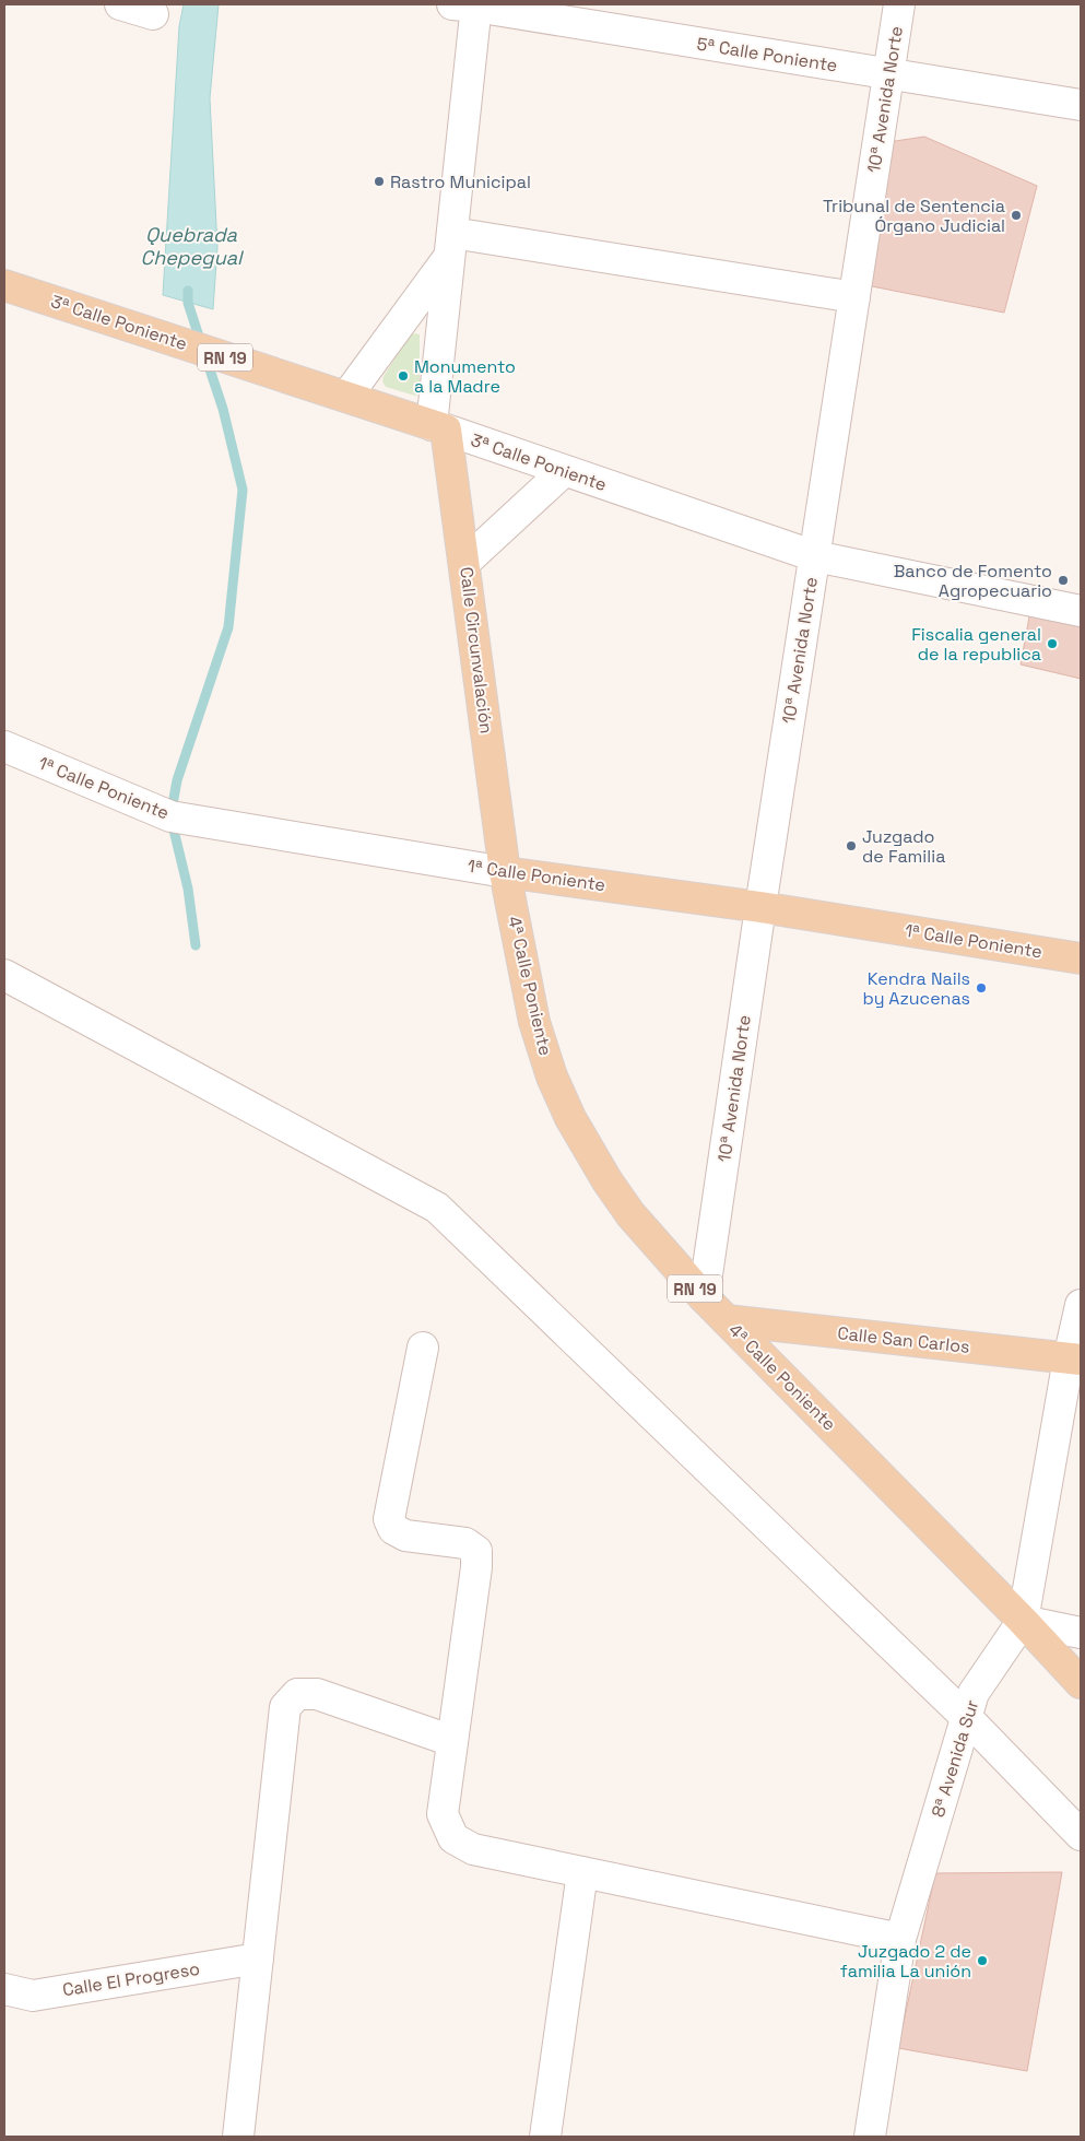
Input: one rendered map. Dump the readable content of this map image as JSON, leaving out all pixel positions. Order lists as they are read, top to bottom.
{
  "streets": {
    "main road": [
      "3ª Calle Poniente",
      "RN 19",
      "Calle Circunvalación",
      "1ª Calle Poniente",
      "4ª Calle Poniente",
      "Calle San Carlos"
    ],
    "street": [
      "5ª Calle Poniente",
      "10ª Avenida Norte",
      "8ª Avenida Sur",
      "Calle El Progreso"
    ]
  },
  "crossings": [
    ["5ª Calle Poniente", "10ª Avenida Norte"],
    ["10ª Avenida Norte", "3ª Calle Poniente"],
    ["10ª Avenida Norte", "1ª Calle Poniente"],
    ["10ª Avenida Norte", "4ª Calle Poniente"],
    ["3ª Calle Poniente", "Calle Circunvalación"],
    ["Calle Circunvalación", "1ª Calle Poniente"],
    ["Calle Circunvalación", "4ª Calle Poniente"],
    ["1ª Calle Poniente", "4ª Calle Poniente"],
    ["4ª Calle Poniente", "Calle San Carlos"],
    ["4ª Calle Poniente", "8ª Avenida Sur"],
    ["Calle San Carlos", "8ª Avenida Sur"]
  ],
  "water": ["Quebrada Chepegual"],
  "places": [
    "Rastro Municipal",
    "Tribunal de Sentencia Órgano Judicial",
    "Monumento a la Madre",
    "Banco de Fomento Agropecuario",
    "Fiscalia general de la republica",
    "Juzgado de Familia",
    "Kendra Nails by Azucenas",
    "Juzgado 2 de familia La unión"
  ]
}
